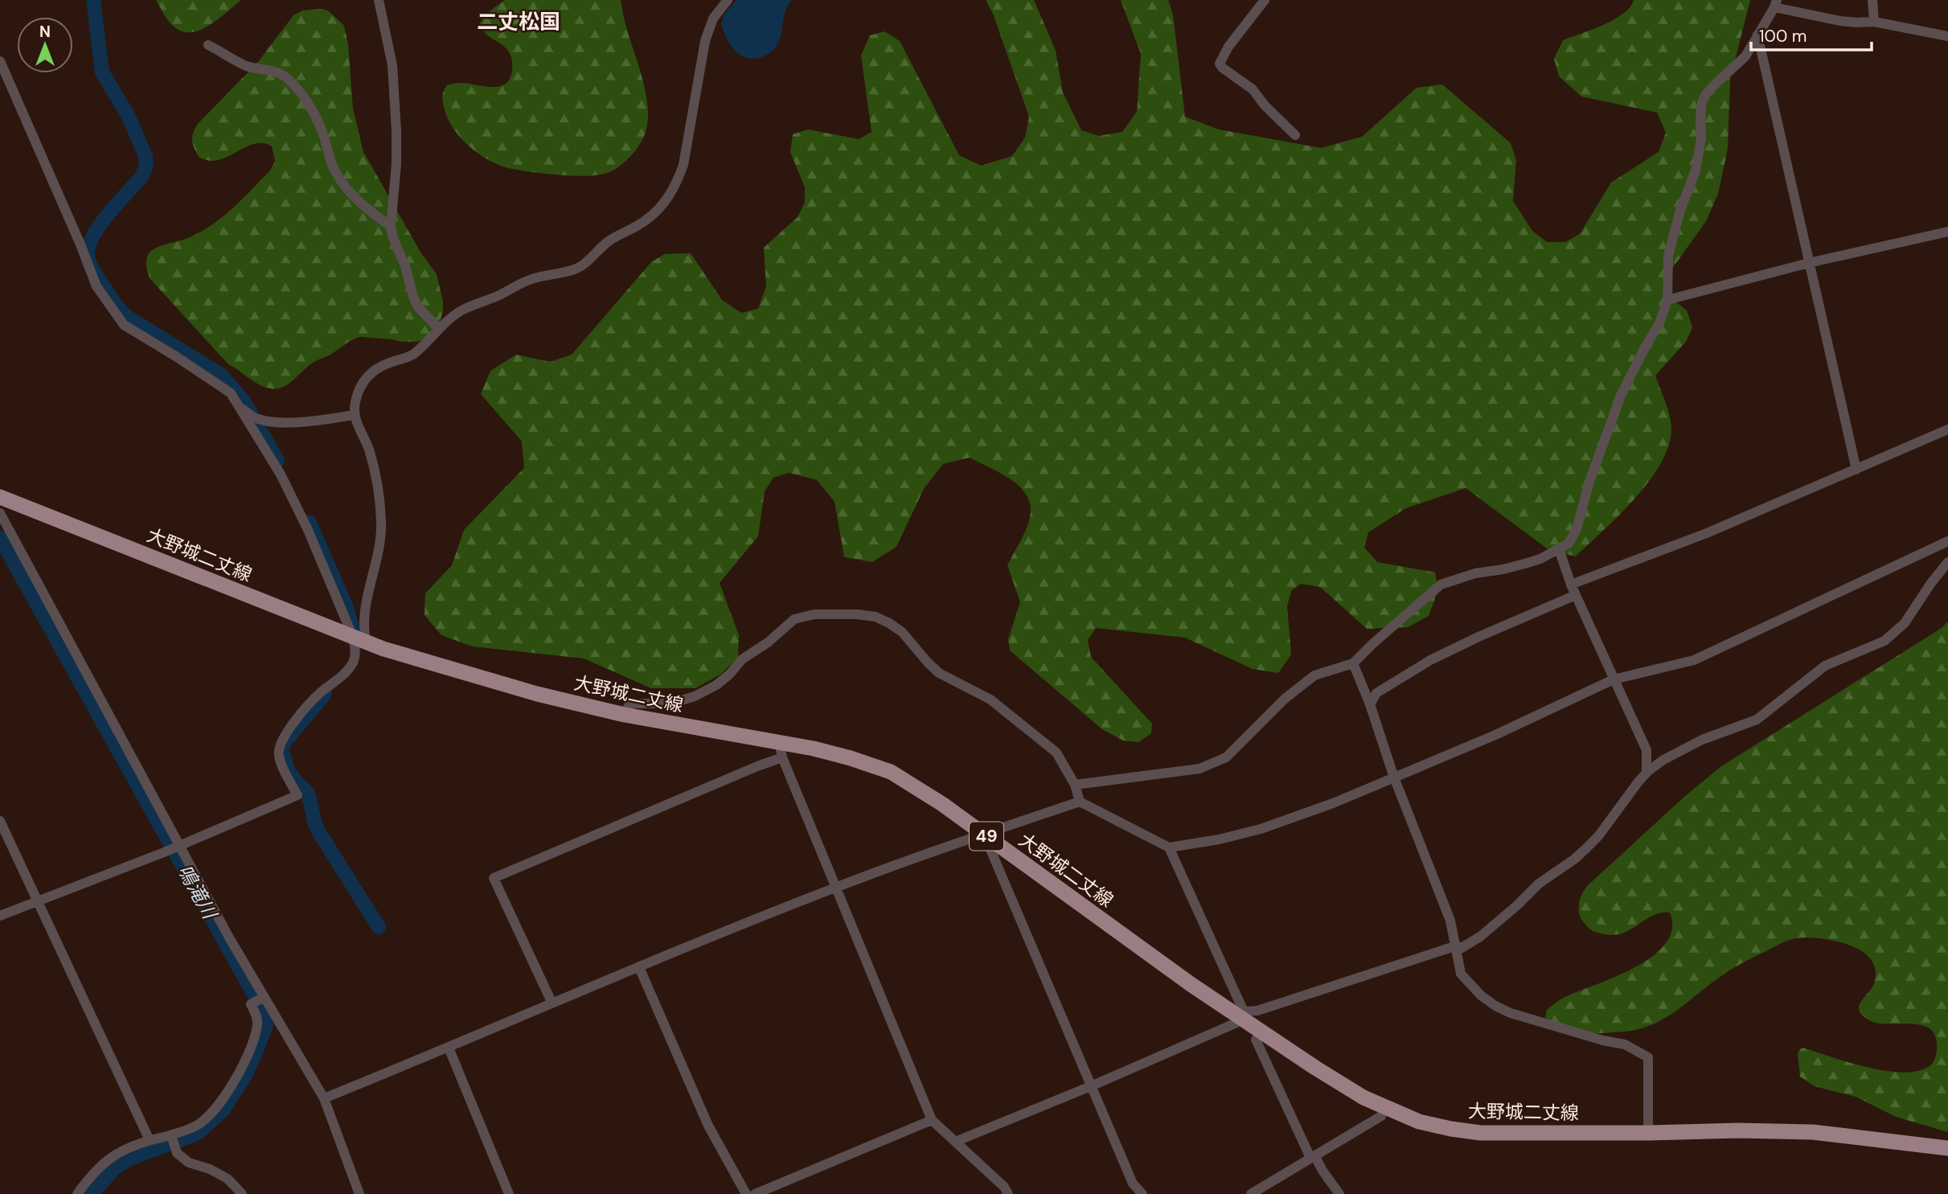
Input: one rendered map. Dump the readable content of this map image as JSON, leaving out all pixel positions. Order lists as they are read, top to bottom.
{
  "streets": {
    "main road": ["大野城二丈線", "49"]
  },
  "districts": ["二丈松国"],
  "water": ["鳴滝川"],
  "scale_bar": "100 m",
  "north": "top"
}
